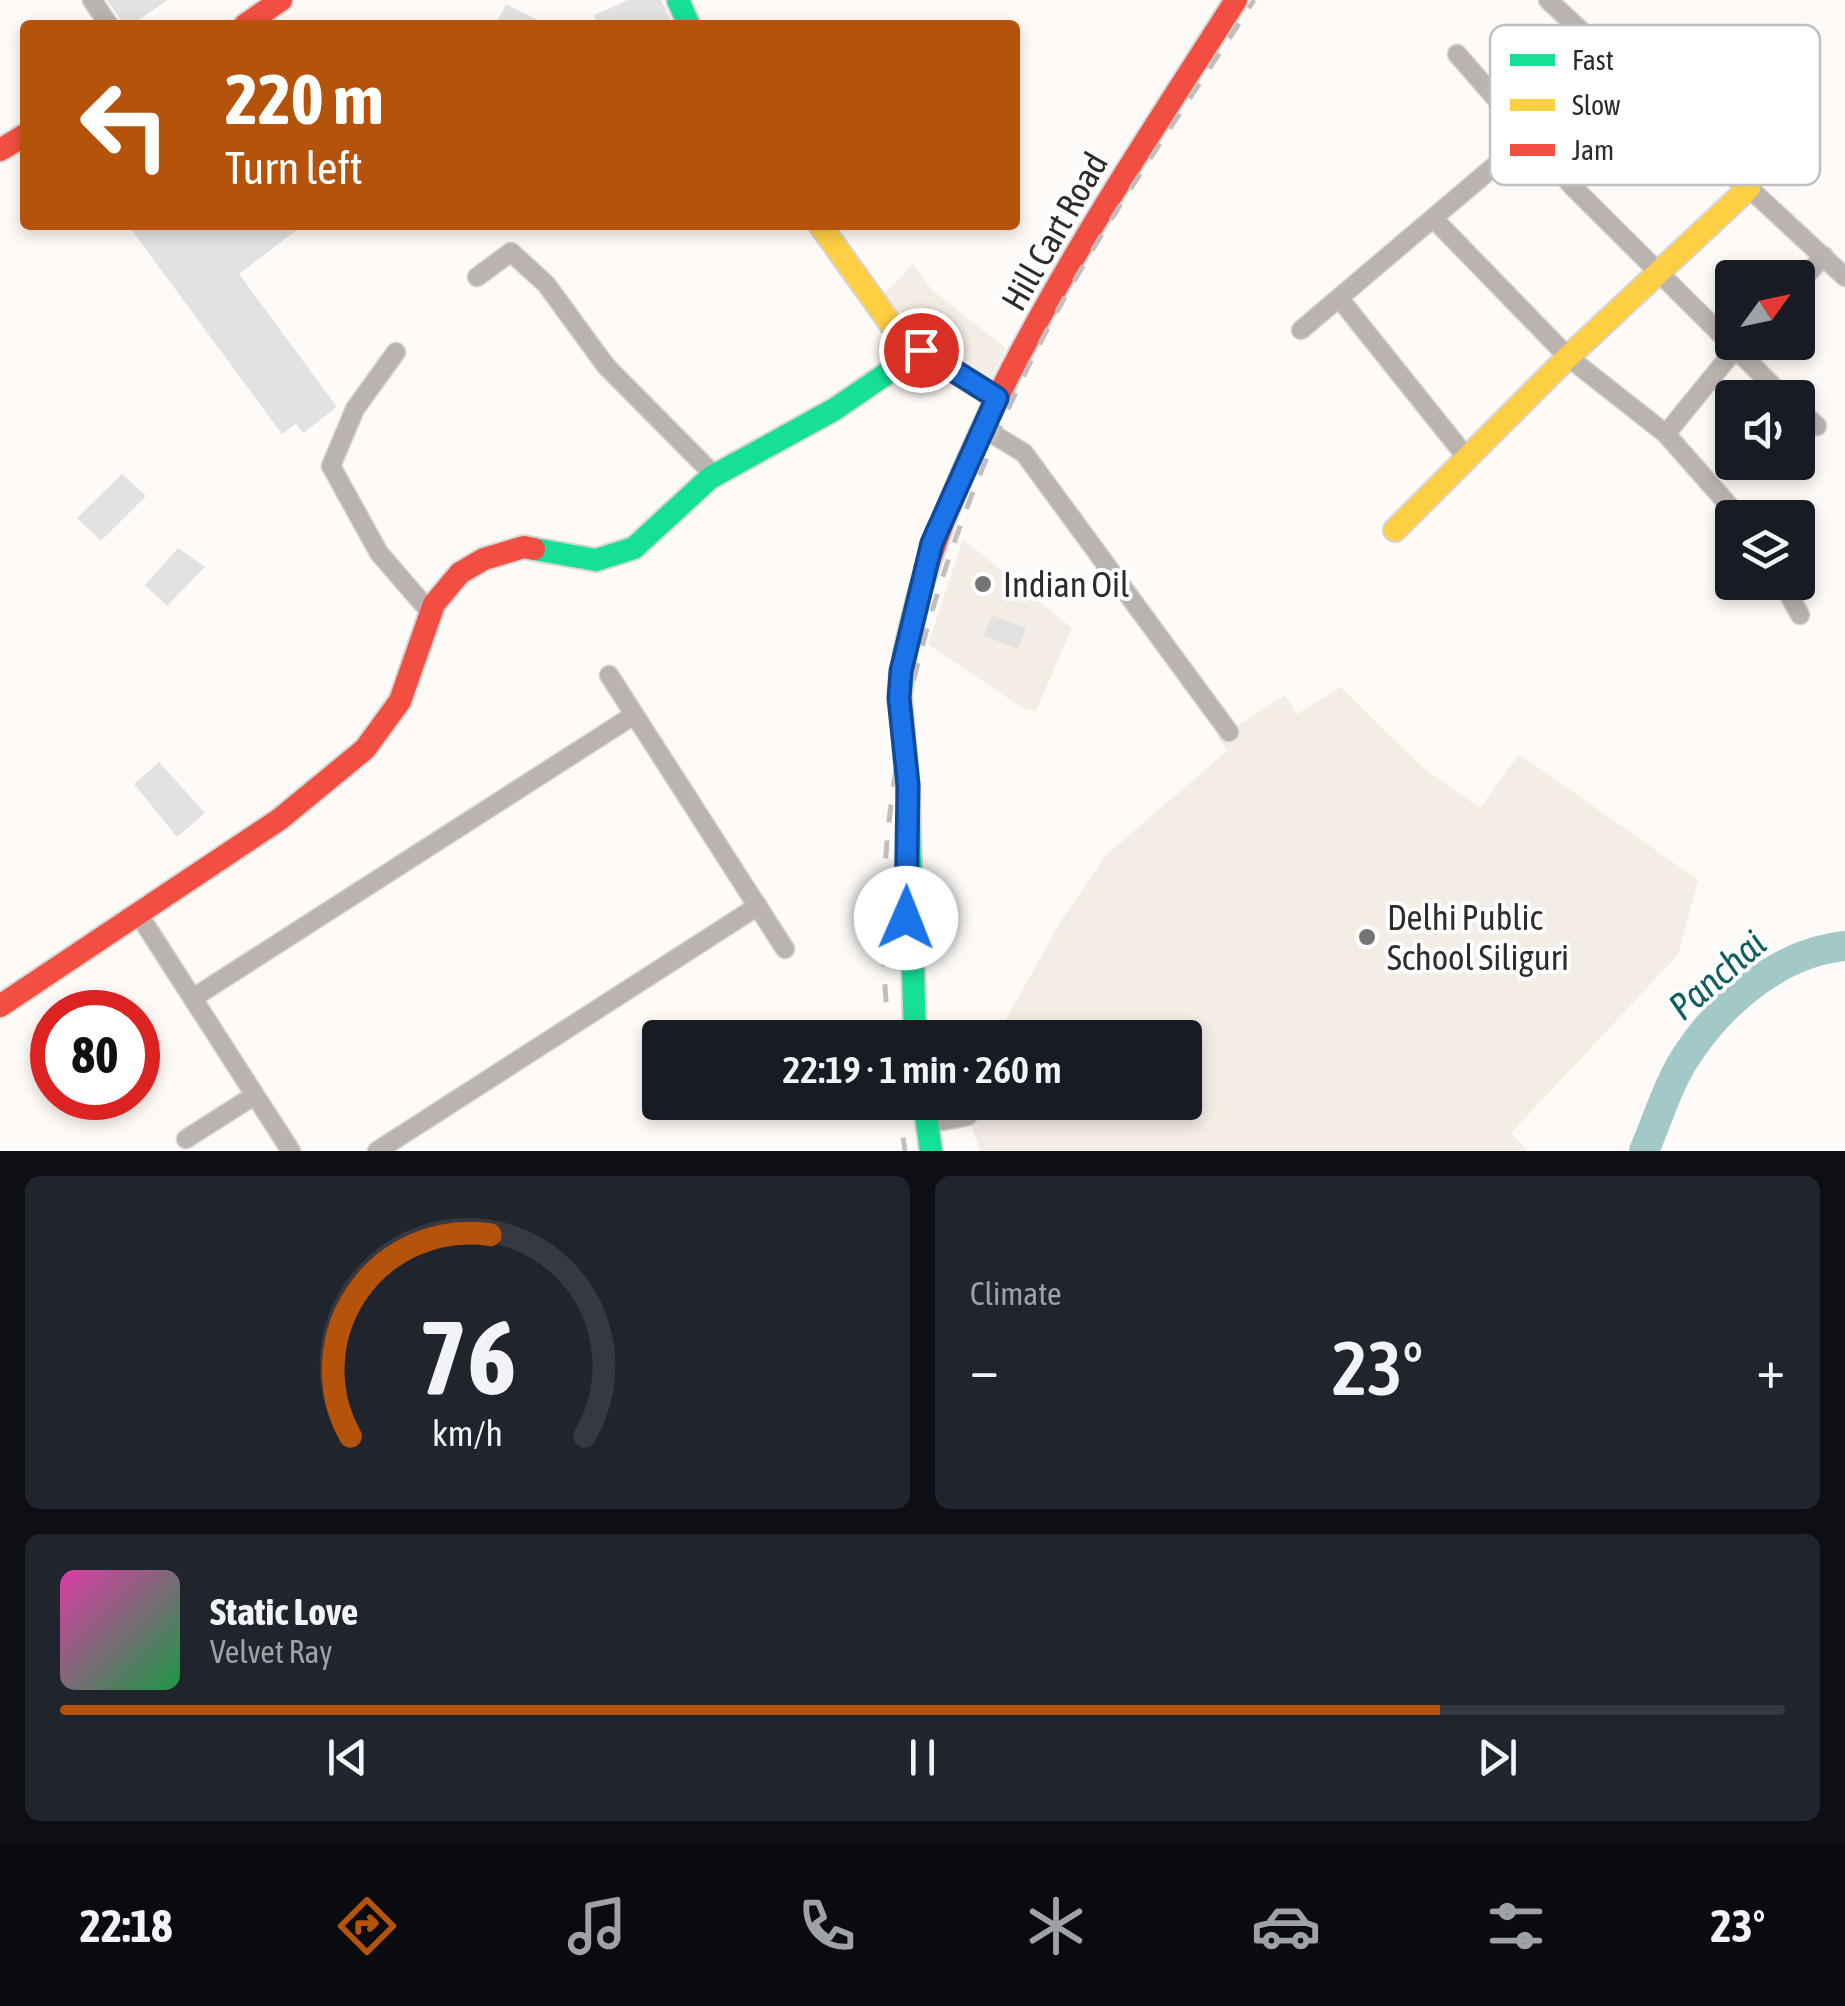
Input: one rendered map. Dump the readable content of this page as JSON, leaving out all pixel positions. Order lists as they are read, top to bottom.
{
  "streets": {
    "main road": ["Hill Cart Road"]
  },
  "water": ["Panchai"],
  "places": ["Indian Oil", "Delhi Public School Siliguri"],
  "legend": ["Fast", "Slow", "Jam"],
  "north": "top right",
  "page": {
    "turn": ["220 m", "Turn left"],
    "limit": "80",
    "trip": "22:19 · 1 min · 260 m",
    "tile": "Climate",
    "heat": ["−", "23°", "+"],
    "song": ["Static Love", "Velvet Ray"],
    "tabs": ["22:18", "23°"],
    "gauge": ["76", "km/h"]
  }
}
